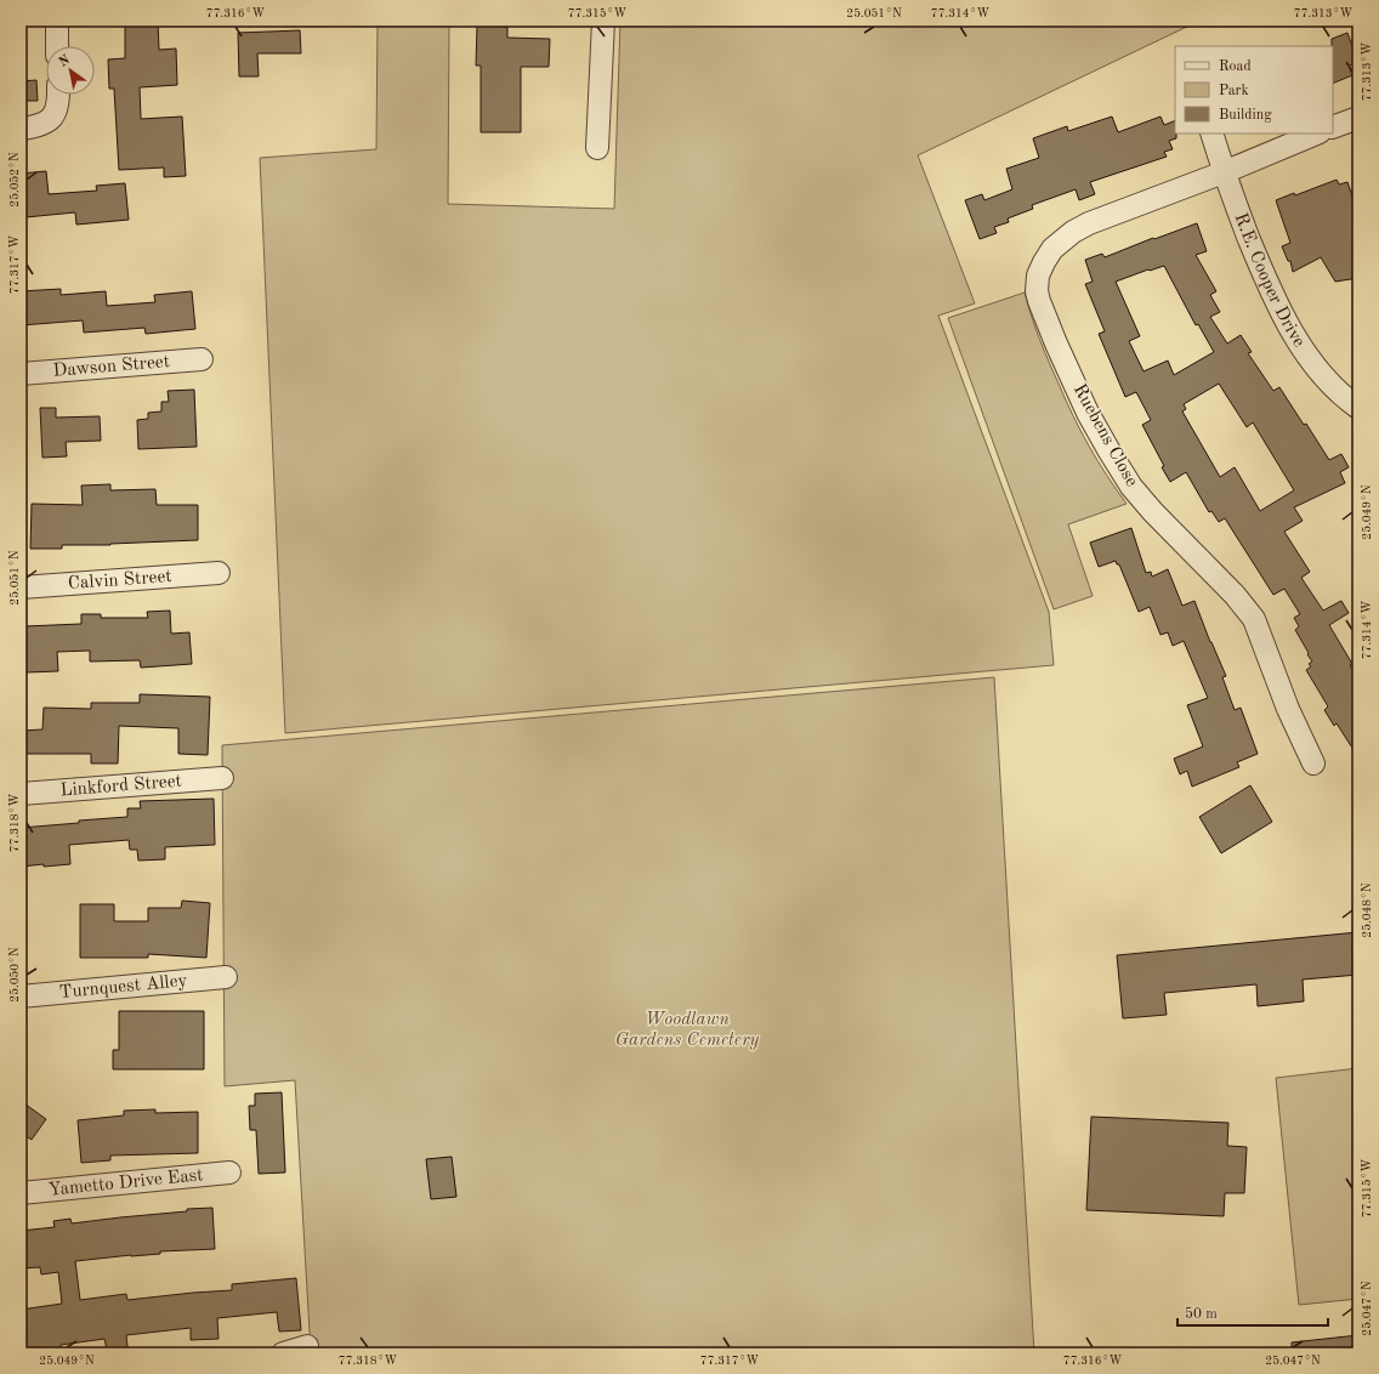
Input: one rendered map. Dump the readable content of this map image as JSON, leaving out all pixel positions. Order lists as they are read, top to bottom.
{
  "streets": {
    "street": [
      "R.E. Cooper Drive",
      "Dawson Street",
      "Ruebens Close",
      "Calvin Street",
      "Linkford Street",
      "Turnquest Alley",
      "Yametto Drive East"
    ]
  },
  "crossings": [
    ["R.E. Cooper Drive", "Ruebens Close"]
  ],
  "parks": ["Woodlawn Gardens Cemetery"],
  "legend": ["Road", "Park", "Building"],
  "scale_bar": "50 m",
  "north": "top left",
  "coordinates": [
    "77.316°W",
    "77.315°W",
    "25.051°N",
    "77.314°W",
    "77.313°W",
    "25.052°N",
    "77.317°W",
    "25.049°N",
    "77.318°W",
    "25.048°N",
    "25.050°N",
    "25.047°N"
  ]
}
